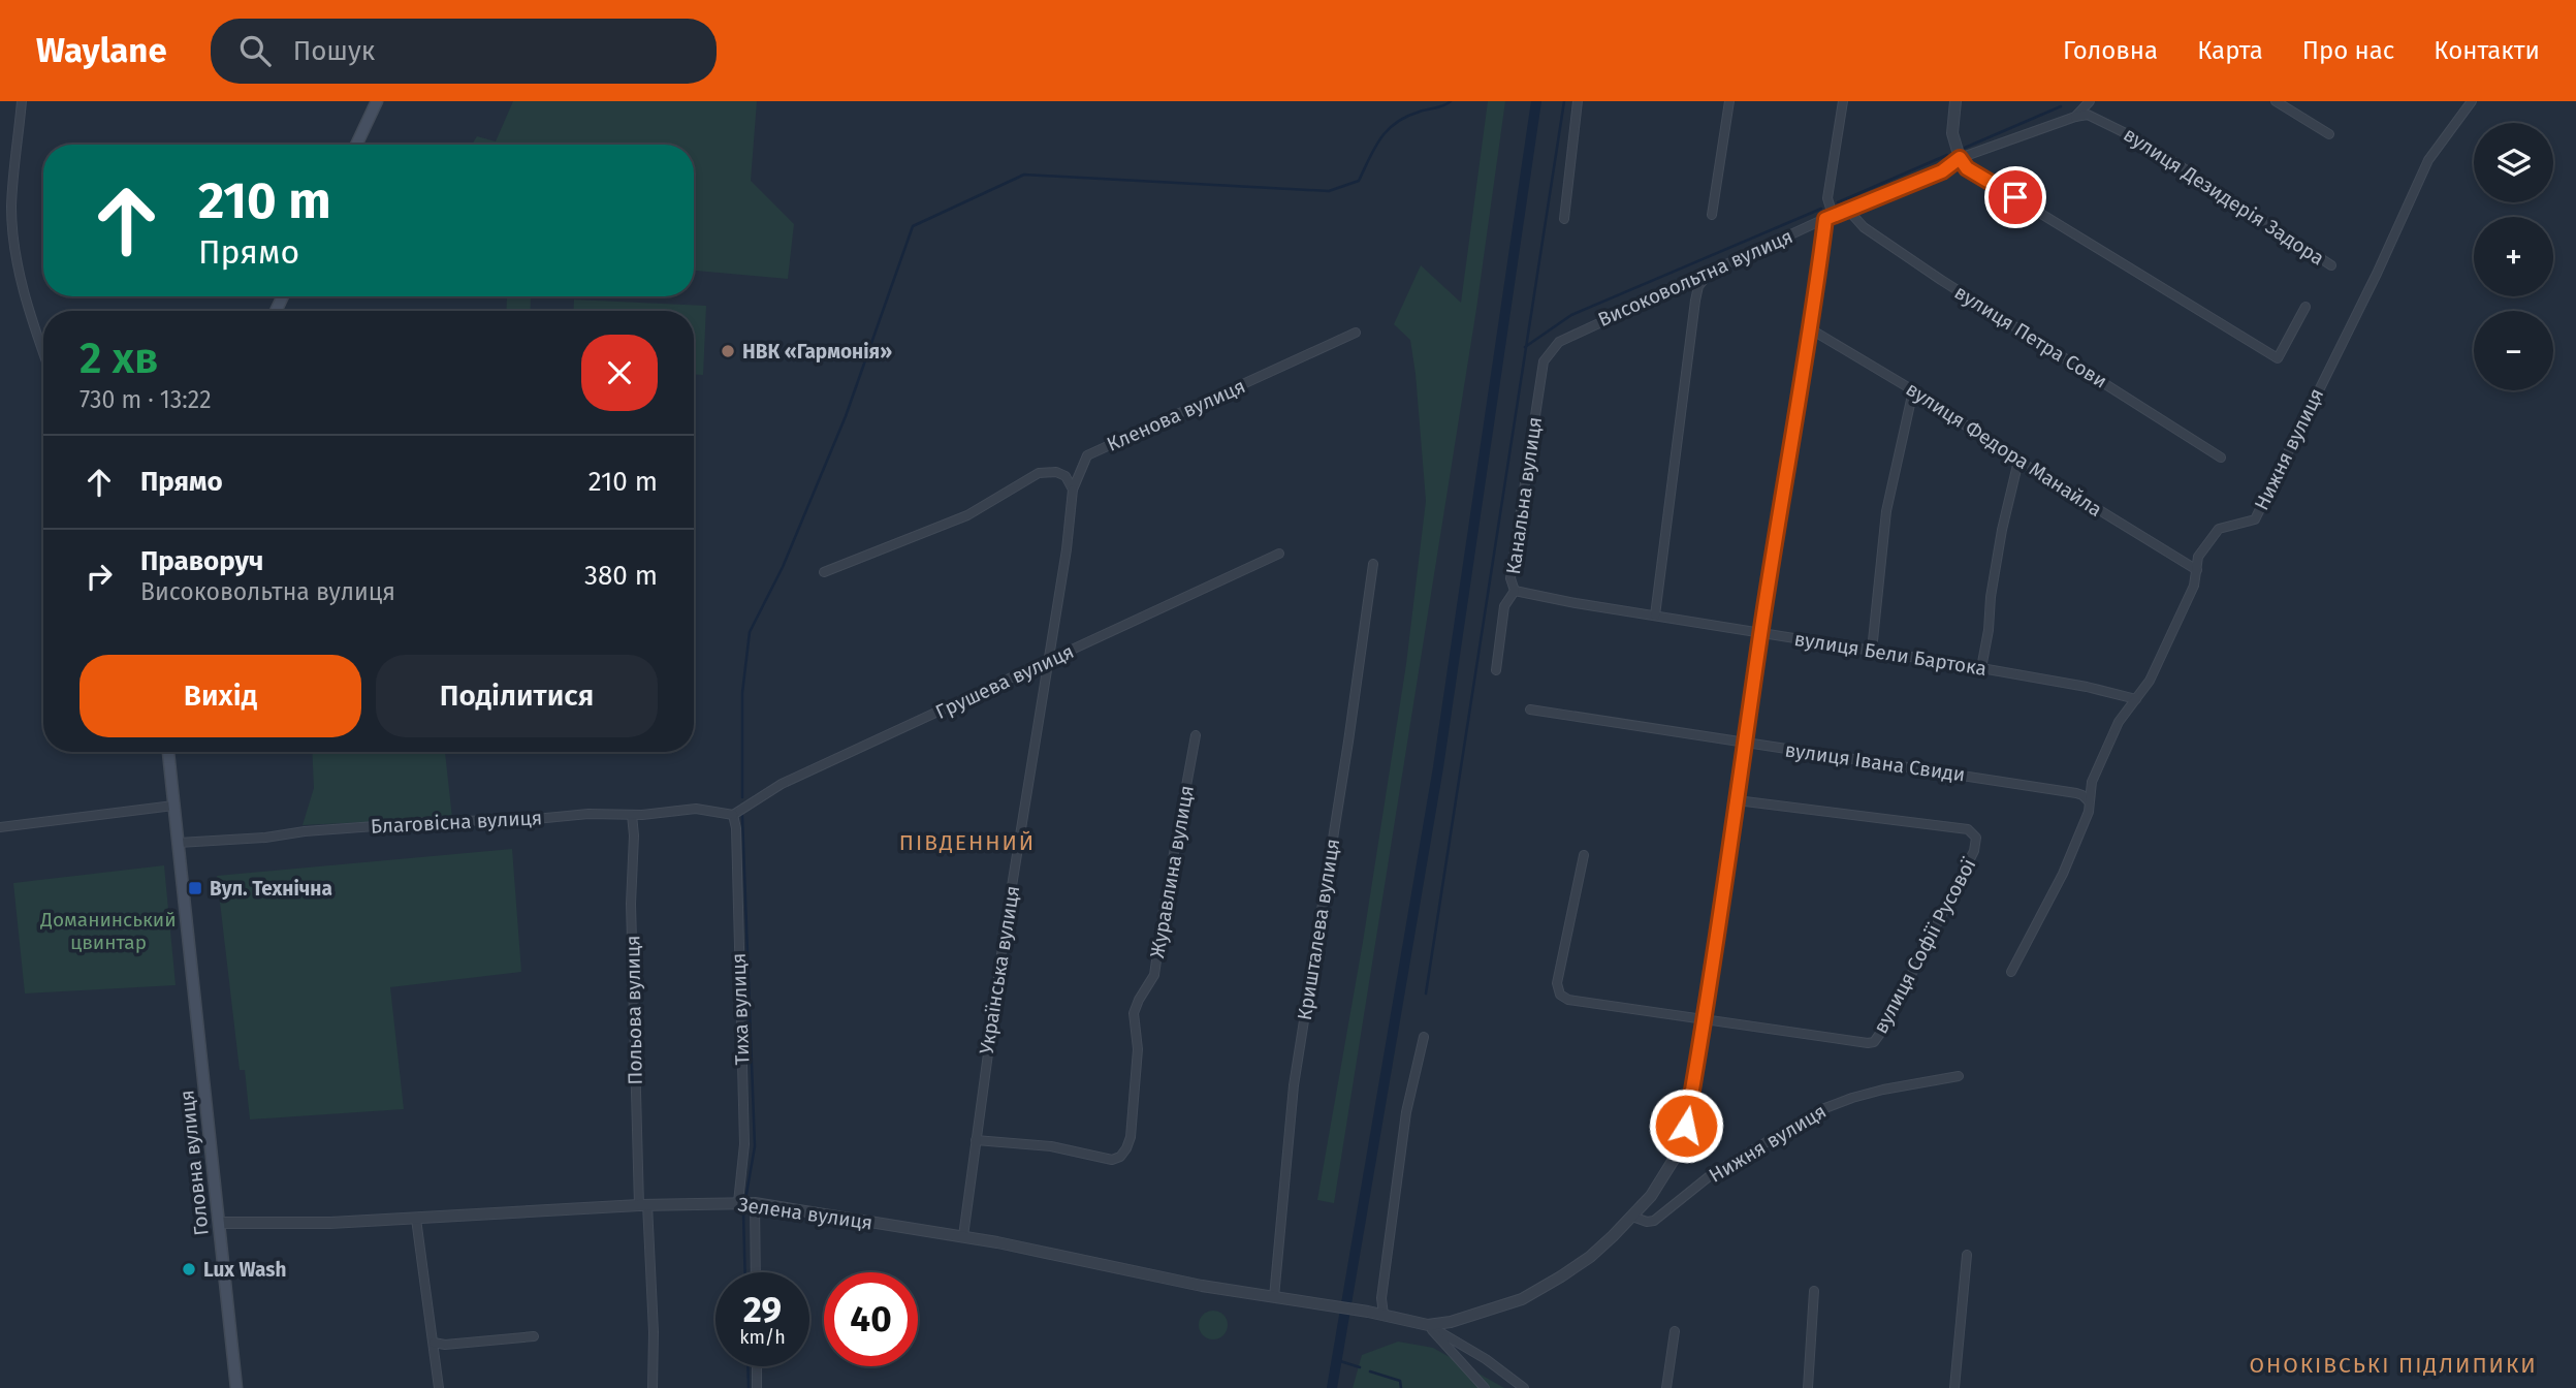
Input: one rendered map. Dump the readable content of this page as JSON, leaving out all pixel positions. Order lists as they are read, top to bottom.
{
  "streets": {
    "main road": ["Головна вулиця"],
    "street": [
      "вулиця Дезидерія Задора",
      "Високовольтна вулиця",
      "вулиця Петра Сови",
      "Кленова вулиця",
      "вулиця Федора Манайла",
      "Нижня вулиця",
      "Канальна вулиця",
      "вулиця Бели Бартока",
      "Грушева вулиця",
      "вулиця Івана Свиди",
      "Благовісна вулиця",
      "Журавлина вулиця",
      "Кришталева вулиця",
      "вулиця Софії Русової",
      "Українська вулиця",
      "Тиха вулиця",
      "Польова вулиця",
      "Зелена вулиця"
    ]
  },
  "crossings": [
    ["вулиця Дезидерія Задора", "Високовольтна вулиця"],
    ["Високовольтна вулиця", "вулиця Петра Сови"],
    ["Високовольтна вулиця", "Канальна вулиця"],
    ["Кленова вулиця", "Українська вулиця"],
    ["вулиця Федора Манайла", "Нижня вулиця"],
    ["Нижня вулиця", "вулиця Бели Бартока"],
    ["Нижня вулиця", "вулиця Івана Свиди"],
    ["Канальна вулиця", "вулиця Бели Бартока"],
    ["Грушева вулиця", "Благовісна вулиця"],
    ["Грушева вулиця", "Українська вулиця"],
    ["Грушева вулиця", "Тиха вулиця"],
    ["Благовісна вулиця", "Тиха вулиця"],
    ["Благовісна вулиця", "Польова вулиця"],
    ["Благовісна вулиця", "Головна вулиця"],
    ["Журавлина вулиця", "Українська вулиця"],
    ["Кришталева вулиця", "Зелена вулиця"],
    ["Українська вулиця", "Зелена вулиця"],
    ["Тиха вулиця", "Зелена вулиця"],
    ["Польова вулиця", "Зелена вулиця"],
    ["Головна вулиця", "Зелена вулиця"]
  ],
  "districts": ["ПІВДЕННИЙ", "ОНОКІВСЬКІ ПІДЛИПИКИ"],
  "parks": ["Доманинський цвинтар"],
  "places": {
    "other": ["НВК «Гармонія»", "Lux Wash"],
    "transit": ["Вул. Технічна"]
  },
  "page": {
    "header": "Waylane",
    "search": "Пошук",
    "nav": [
      "Головна",
      "Карта",
      "Про нас",
      "Контакти"
    ],
    "map_buttons": ["+", "−"],
    "turn": ["210 m", "Прямо"],
    "heading": ["2 хв", "730 m · 13:22"],
    "list": [
      {
        "name": "Прямо",
        "value": "210 m"
      },
      {
        "name": "Праворуч",
        "note": "Високовольтна вулиця",
        "value": "380 m"
      }
    ],
    "buttons": ["Вихід", "Поділитися"],
    "speed": "29 km/h",
    "limit": "40"
  }
}
